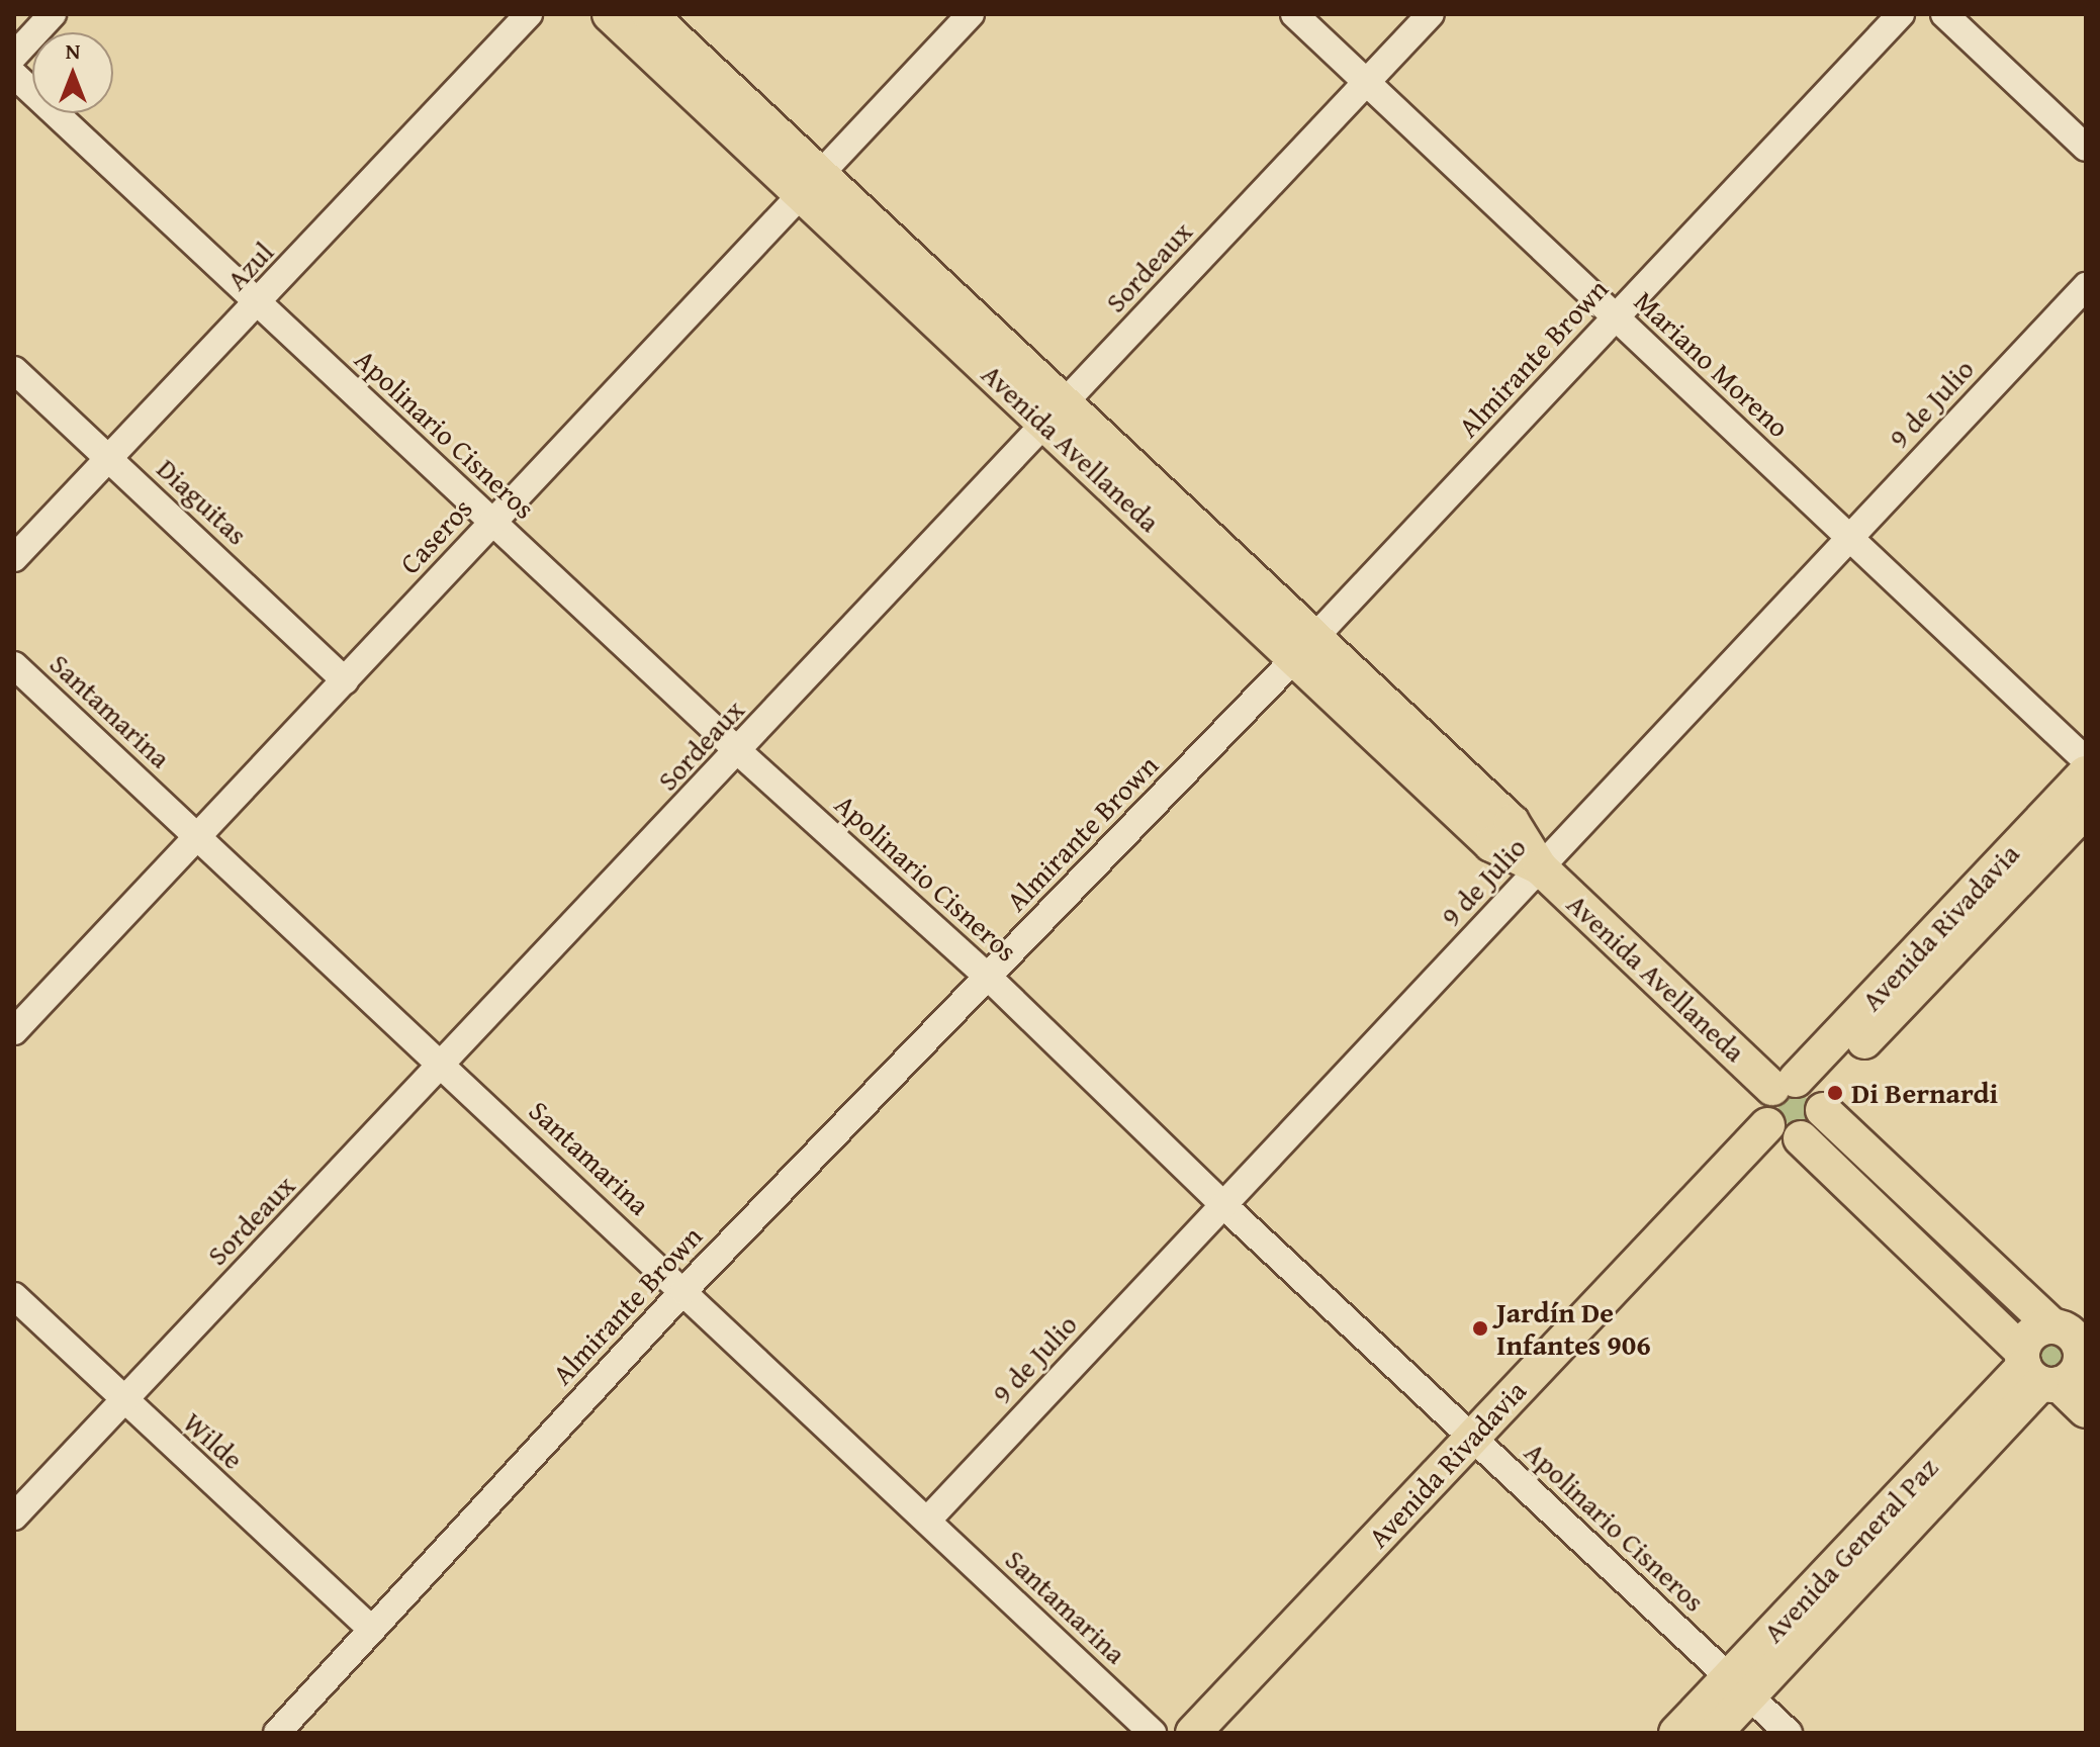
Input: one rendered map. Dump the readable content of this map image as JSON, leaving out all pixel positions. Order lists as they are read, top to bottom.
{
  "streets": {
    "main road": ["Avenida Avellaneda", "Avenida Rivadavia", "Avenida General Paz"],
    "street": [
      "Azul",
      "Sordeaux",
      "Almirante Brown",
      "Mariano Moreno",
      "9 de Julio",
      "Apolinario Cisneros",
      "Diaguitas",
      "Caseros",
      "Santamarina",
      "Wilde"
    ]
  },
  "crossings": [
    ["Azul", "Apolinario Cisneros"],
    ["Azul", "Diaguitas"],
    ["Sordeaux", "Mariano Moreno"],
    ["Sordeaux", "Apolinario Cisneros"],
    ["Sordeaux", "Avenida Avellaneda"],
    ["Sordeaux", "Santamarina"],
    ["Sordeaux", "Wilde"],
    ["Almirante Brown", "Mariano Moreno"],
    ["Almirante Brown", "Apolinario Cisneros"],
    ["Almirante Brown", "Avenida Avellaneda"],
    ["Almirante Brown", "Santamarina"],
    ["Almirante Brown", "Wilde"],
    ["Mariano Moreno", "9 de Julio"],
    ["9 de Julio", "Apolinario Cisneros"],
    ["9 de Julio", "Avenida Avellaneda"],
    ["9 de Julio", "Santamarina"],
    ["Apolinario Cisneros", "Caseros"],
    ["Apolinario Cisneros", "Avenida Rivadavia"],
    ["Apolinario Cisneros", "Avenida General Paz"],
    ["Avenida Avellaneda", "Caseros"],
    ["Avenida Avellaneda", "Avenida Rivadavia"],
    ["Diaguitas", "Caseros"],
    ["Caseros", "Santamarina"]
  ],
  "places": ["Di Bernardi", "Jardín De Infantes 906"],
  "north": "top"
}
